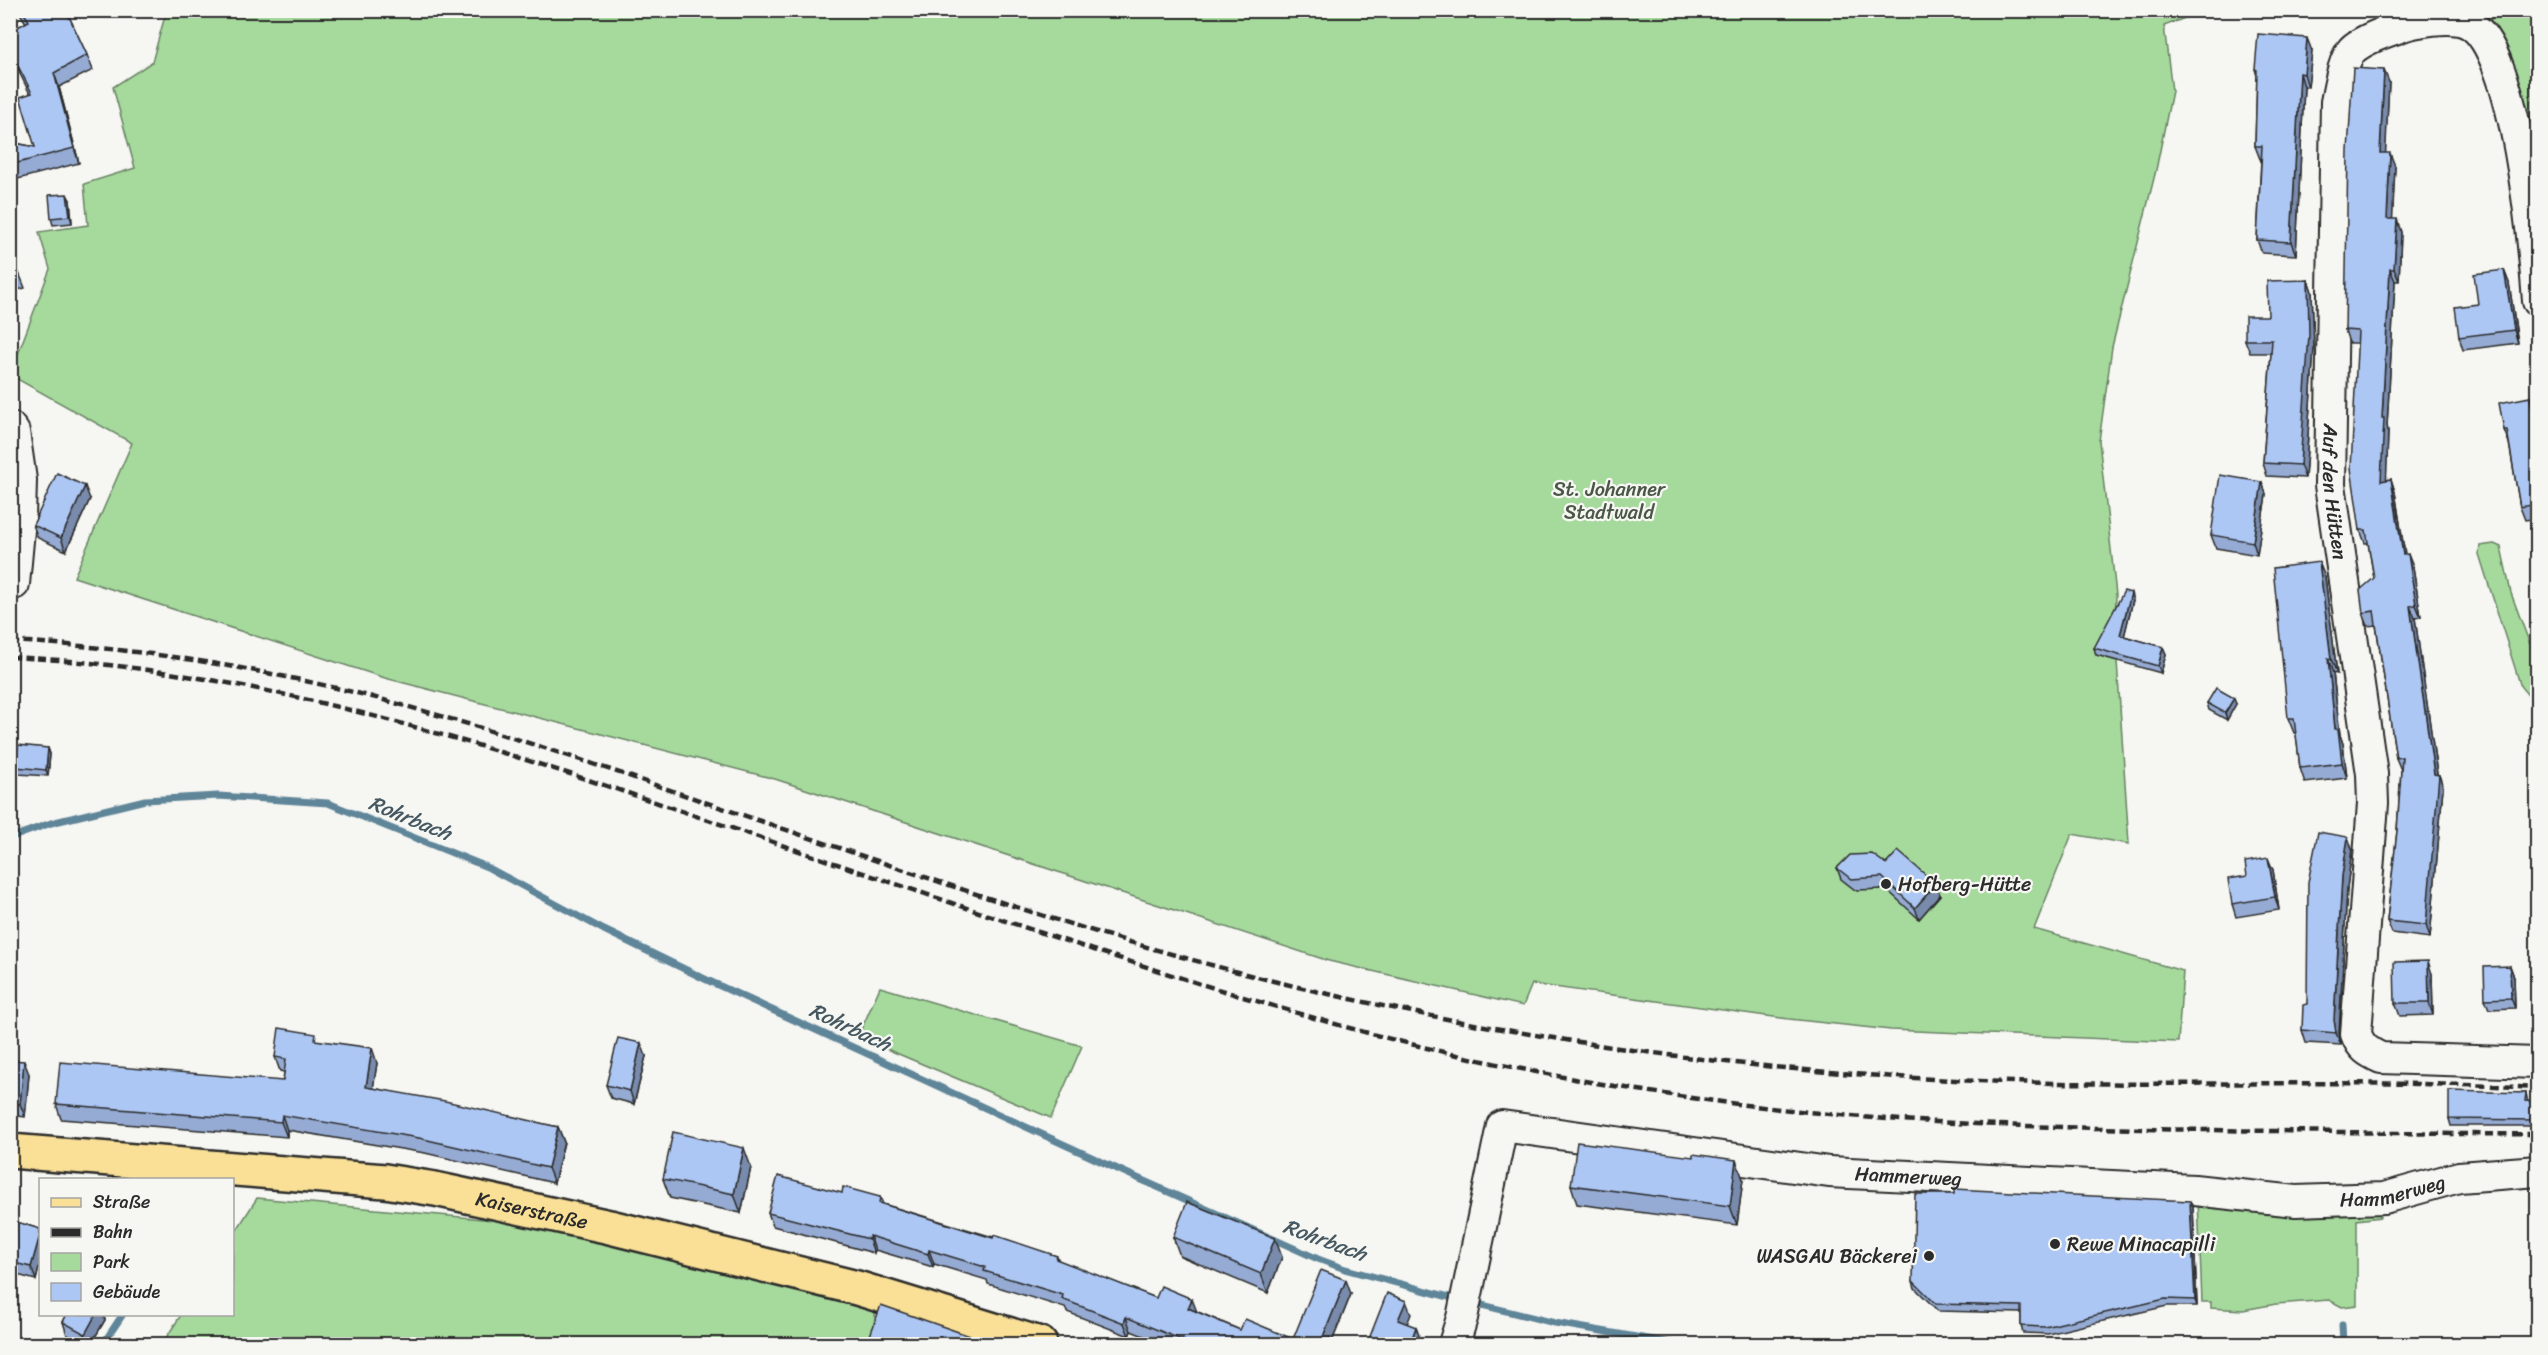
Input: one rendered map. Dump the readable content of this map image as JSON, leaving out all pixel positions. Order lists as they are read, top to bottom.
{
  "streets": {
    "main road": ["Kaiserstraße"],
    "street": ["Auf den Hütten", "Hammerweg"]
  },
  "water": ["Rohrbach"],
  "parks": ["St. Johanner Stadtwald"],
  "places": ["Hofberg-Hütte", "Rewe Minacapilli", "WASGAU Bäckerei"],
  "legend": [
    "Straße",
    "Bahn",
    "Park",
    "Gebäude"
  ]
}
